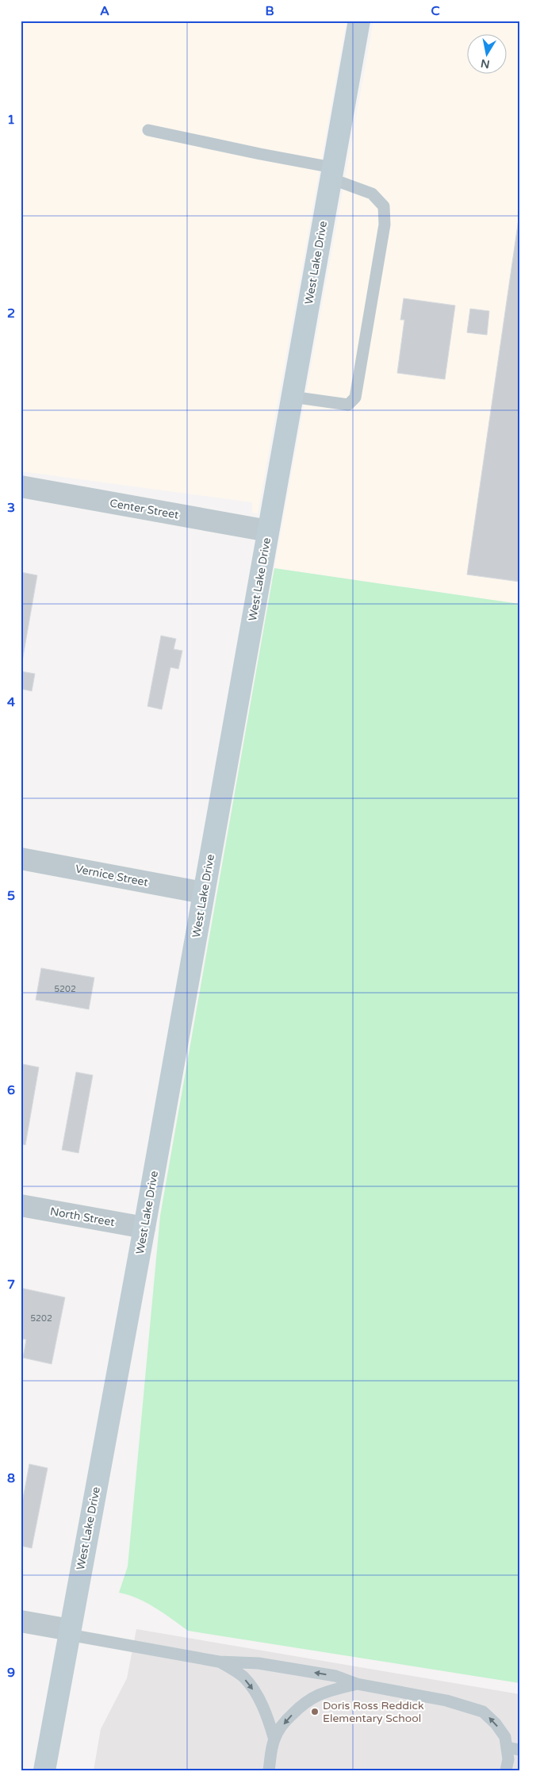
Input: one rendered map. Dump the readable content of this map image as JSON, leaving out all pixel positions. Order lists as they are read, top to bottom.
{
  "streets": {
    "street": [
      "West Lake Drive",
      "Center Street",
      "Vernice Street",
      "North Street"
    ]
  },
  "crossings": [
    ["West Lake Drive", "Center Street"],
    ["West Lake Drive", "Vernice Street"],
    ["West Lake Drive", "North Street"]
  ],
  "places": ["Doris Ross Reddick Elementary School"],
  "house_numbers": ["5202", "5202"],
  "north": "bottom",
  "grid": {
    "columns": ["A", "B", "C"],
    "rows": [
      "1",
      "2",
      "3",
      "4",
      "5",
      "6",
      "7",
      "8",
      "9"
    ]
  }
}
